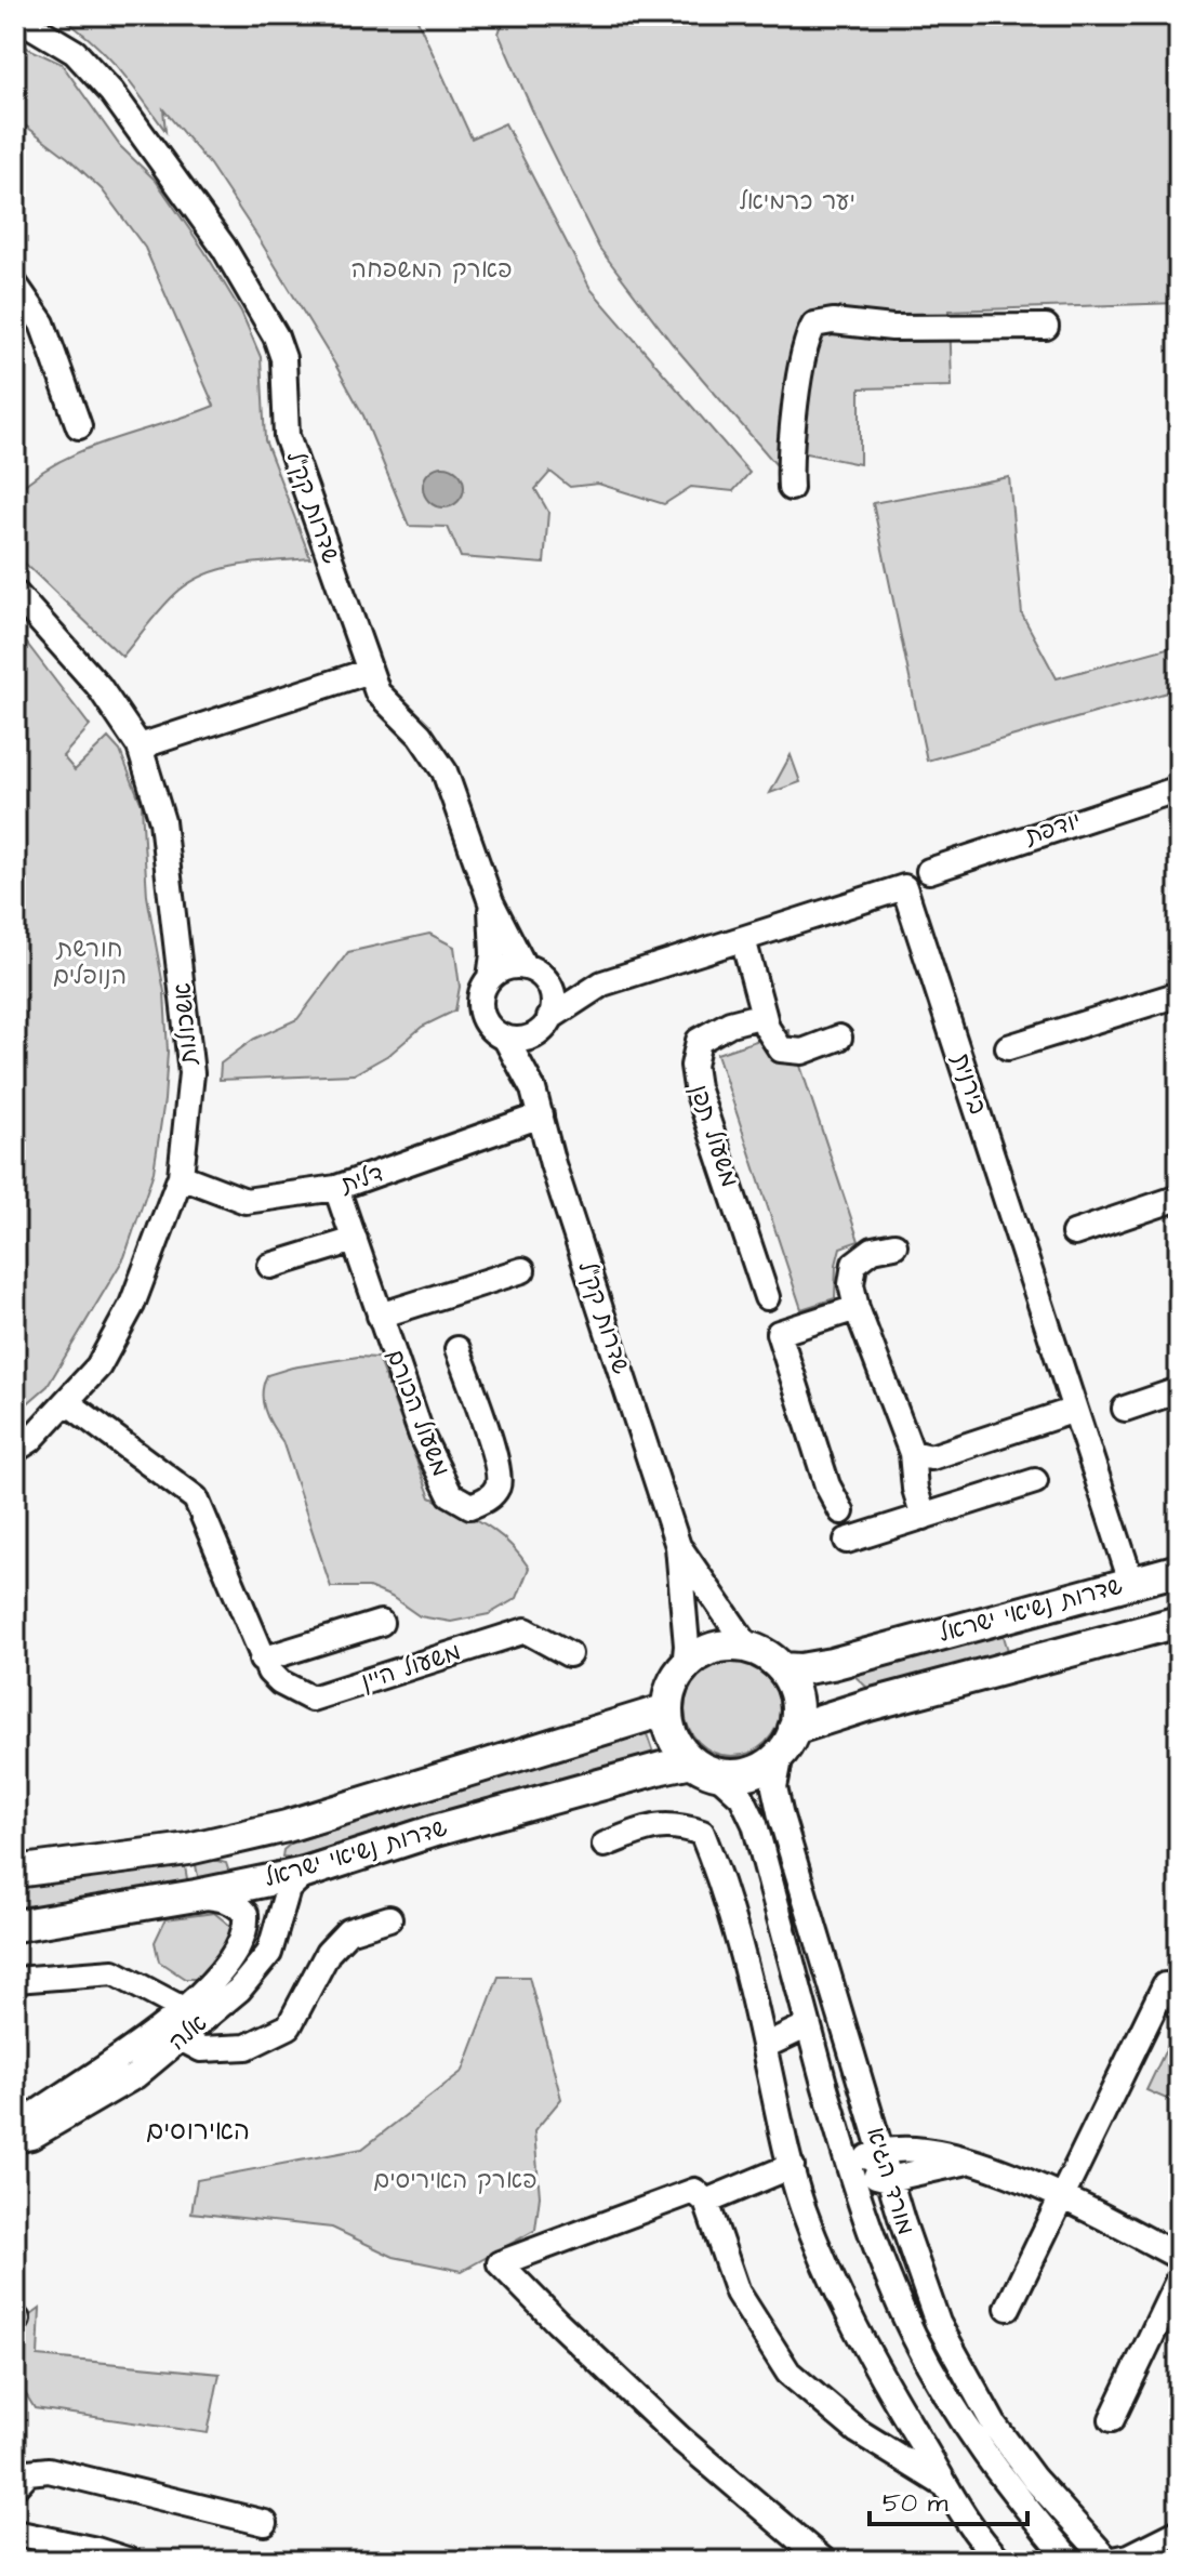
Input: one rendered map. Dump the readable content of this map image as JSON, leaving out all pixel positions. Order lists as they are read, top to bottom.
{
  "streets": {
    "main road": ["שדרות נשיאי ישראל"],
    "street": [
      "שדרות קק\"ל",
      "יודפת",
      "אשכולות",
      "בירנית",
      "משעול תפן",
      "דלית",
      "משעול הכורם",
      "משעול היין",
      "אלה",
      "מורד הגיא"
    ]
  },
  "crossings": [
    ["שדרות קק\"ל", "דלית"],
    ["אשכולות", "דלית"],
    ["אשכולות", "משעול היין"],
    ["בירנית", "שדרות נשיאי ישראל"],
    ["דלית", "משעול הכורם"],
    ["שדרות נשיאי ישראל", "אלה"],
    ["שדרות נשיאי ישראל", "מורד הגיא"]
  ],
  "districts": ["האירוסים"],
  "parks": [
    "יער כרמיאל",
    "פארק המשפחה",
    "חורשת הנופלים",
    "פארק האיריסים"
  ],
  "scale_bar": "50 m"
}
